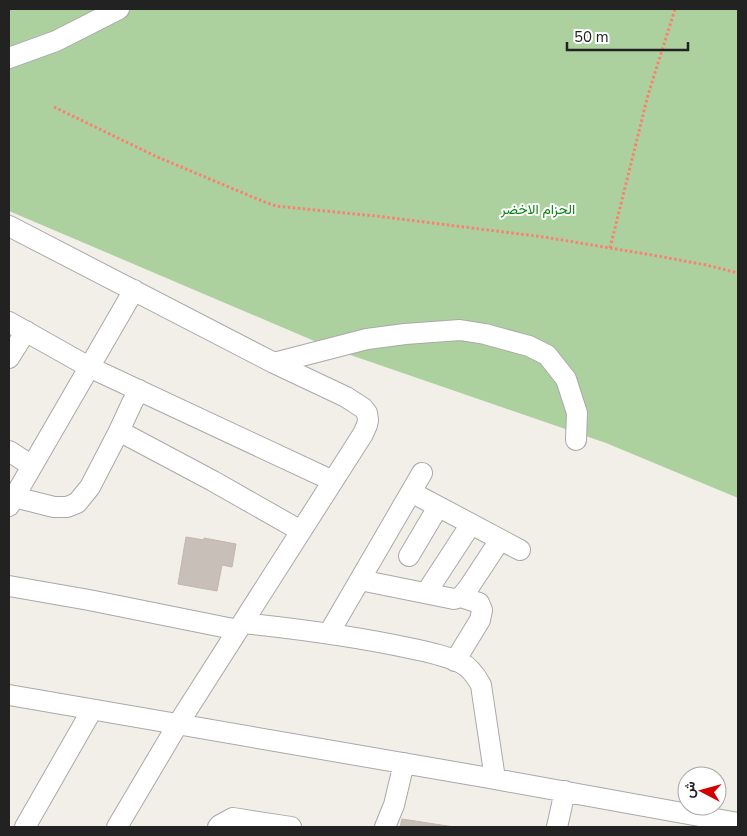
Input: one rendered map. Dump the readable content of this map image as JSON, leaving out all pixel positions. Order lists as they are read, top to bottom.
{
  "parks": ["الحزام الاخضر"],
  "scale_bar": "50 m",
  "north": "left"
}
